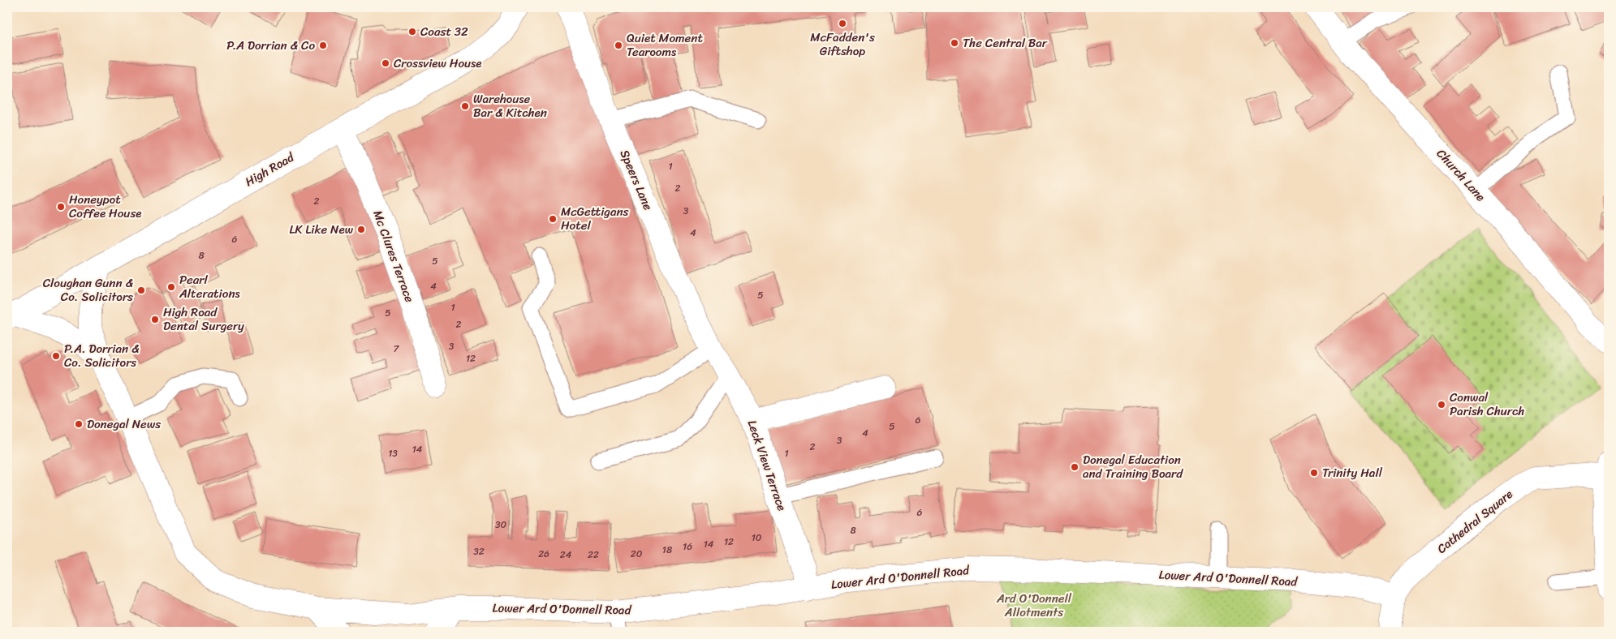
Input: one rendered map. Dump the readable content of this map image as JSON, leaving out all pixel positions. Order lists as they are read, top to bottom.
{
  "streets": {
    "street": [
      "High Road",
      "Church Lane",
      "Speers Lane",
      "Mc Clures Terrace",
      "Leck View Terrace",
      "Cathedral Square",
      "Lower Ard O'Donnell Road"
    ]
  },
  "crossings": [
    ["High Road", "Mc Clures Terrace"],
    ["High Road", "Lower Ard O'Donnell Road"],
    ["Speers Lane", "Leck View Terrace"],
    ["Leck View Terrace", "Lower Ard O'Donnell Road"],
    ["Cathedral Square", "Lower Ard O'Donnell Road"]
  ],
  "parks": ["Ard O'Donnell Allotments"],
  "places": [
    "McFadden's Giftshop",
    "Coast 32",
    "The Central Bar",
    "P.A Dorrian & Co",
    "Quiet Moment Tearooms",
    "Crossview House",
    "Warehouse Bar & Kitchen",
    "Honeypot Coffee House",
    "McGettigans Hotel",
    "LK Like New",
    "Pearl Alterations",
    "Cloughan Gunn & Co. Solicitors",
    "High Road Dental Surgery",
    "P.A. Dorrian & Co. Solicitors",
    "Conwal Parish Church",
    "Donegal News",
    "Donegal Education and Training Board",
    "Trinity Hall"
  ],
  "house_numbers": [
    "1",
    "2",
    "2",
    "3",
    "4",
    "6",
    "8",
    "5",
    "4",
    "5",
    "1",
    "5",
    "2",
    "3",
    "7",
    "12",
    "6",
    "5",
    "4",
    "3",
    "2",
    "14",
    "13",
    "1",
    "6",
    "30",
    "8",
    "10",
    "12",
    "14",
    "16",
    "18",
    "32",
    "26",
    "20",
    "24",
    "22"
  ]
}
